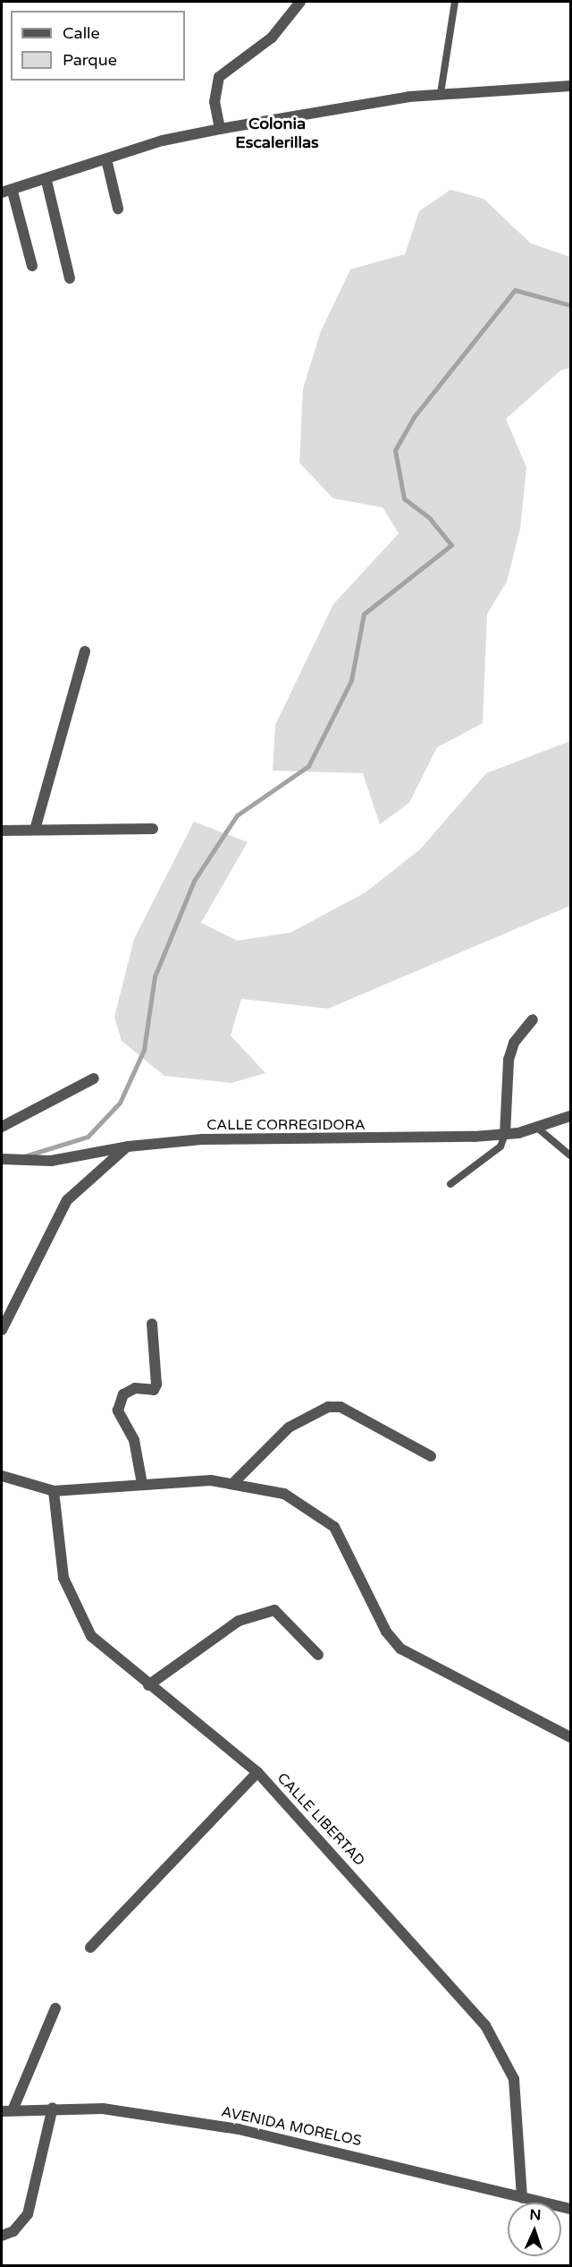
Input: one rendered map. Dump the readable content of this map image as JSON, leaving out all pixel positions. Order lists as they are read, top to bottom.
{
  "streets": {
    "street": ["CALLE CORREGIDORA", "CALLE LIBERTAD", "AVENIDA MORELOS"]
  },
  "crossings": [
    ["CALLE LIBERTAD", "AVENIDA MORELOS"]
  ],
  "districts": ["Colonia Escalerillas"],
  "legend": ["Calle", "Parque"],
  "north": "top"
}
